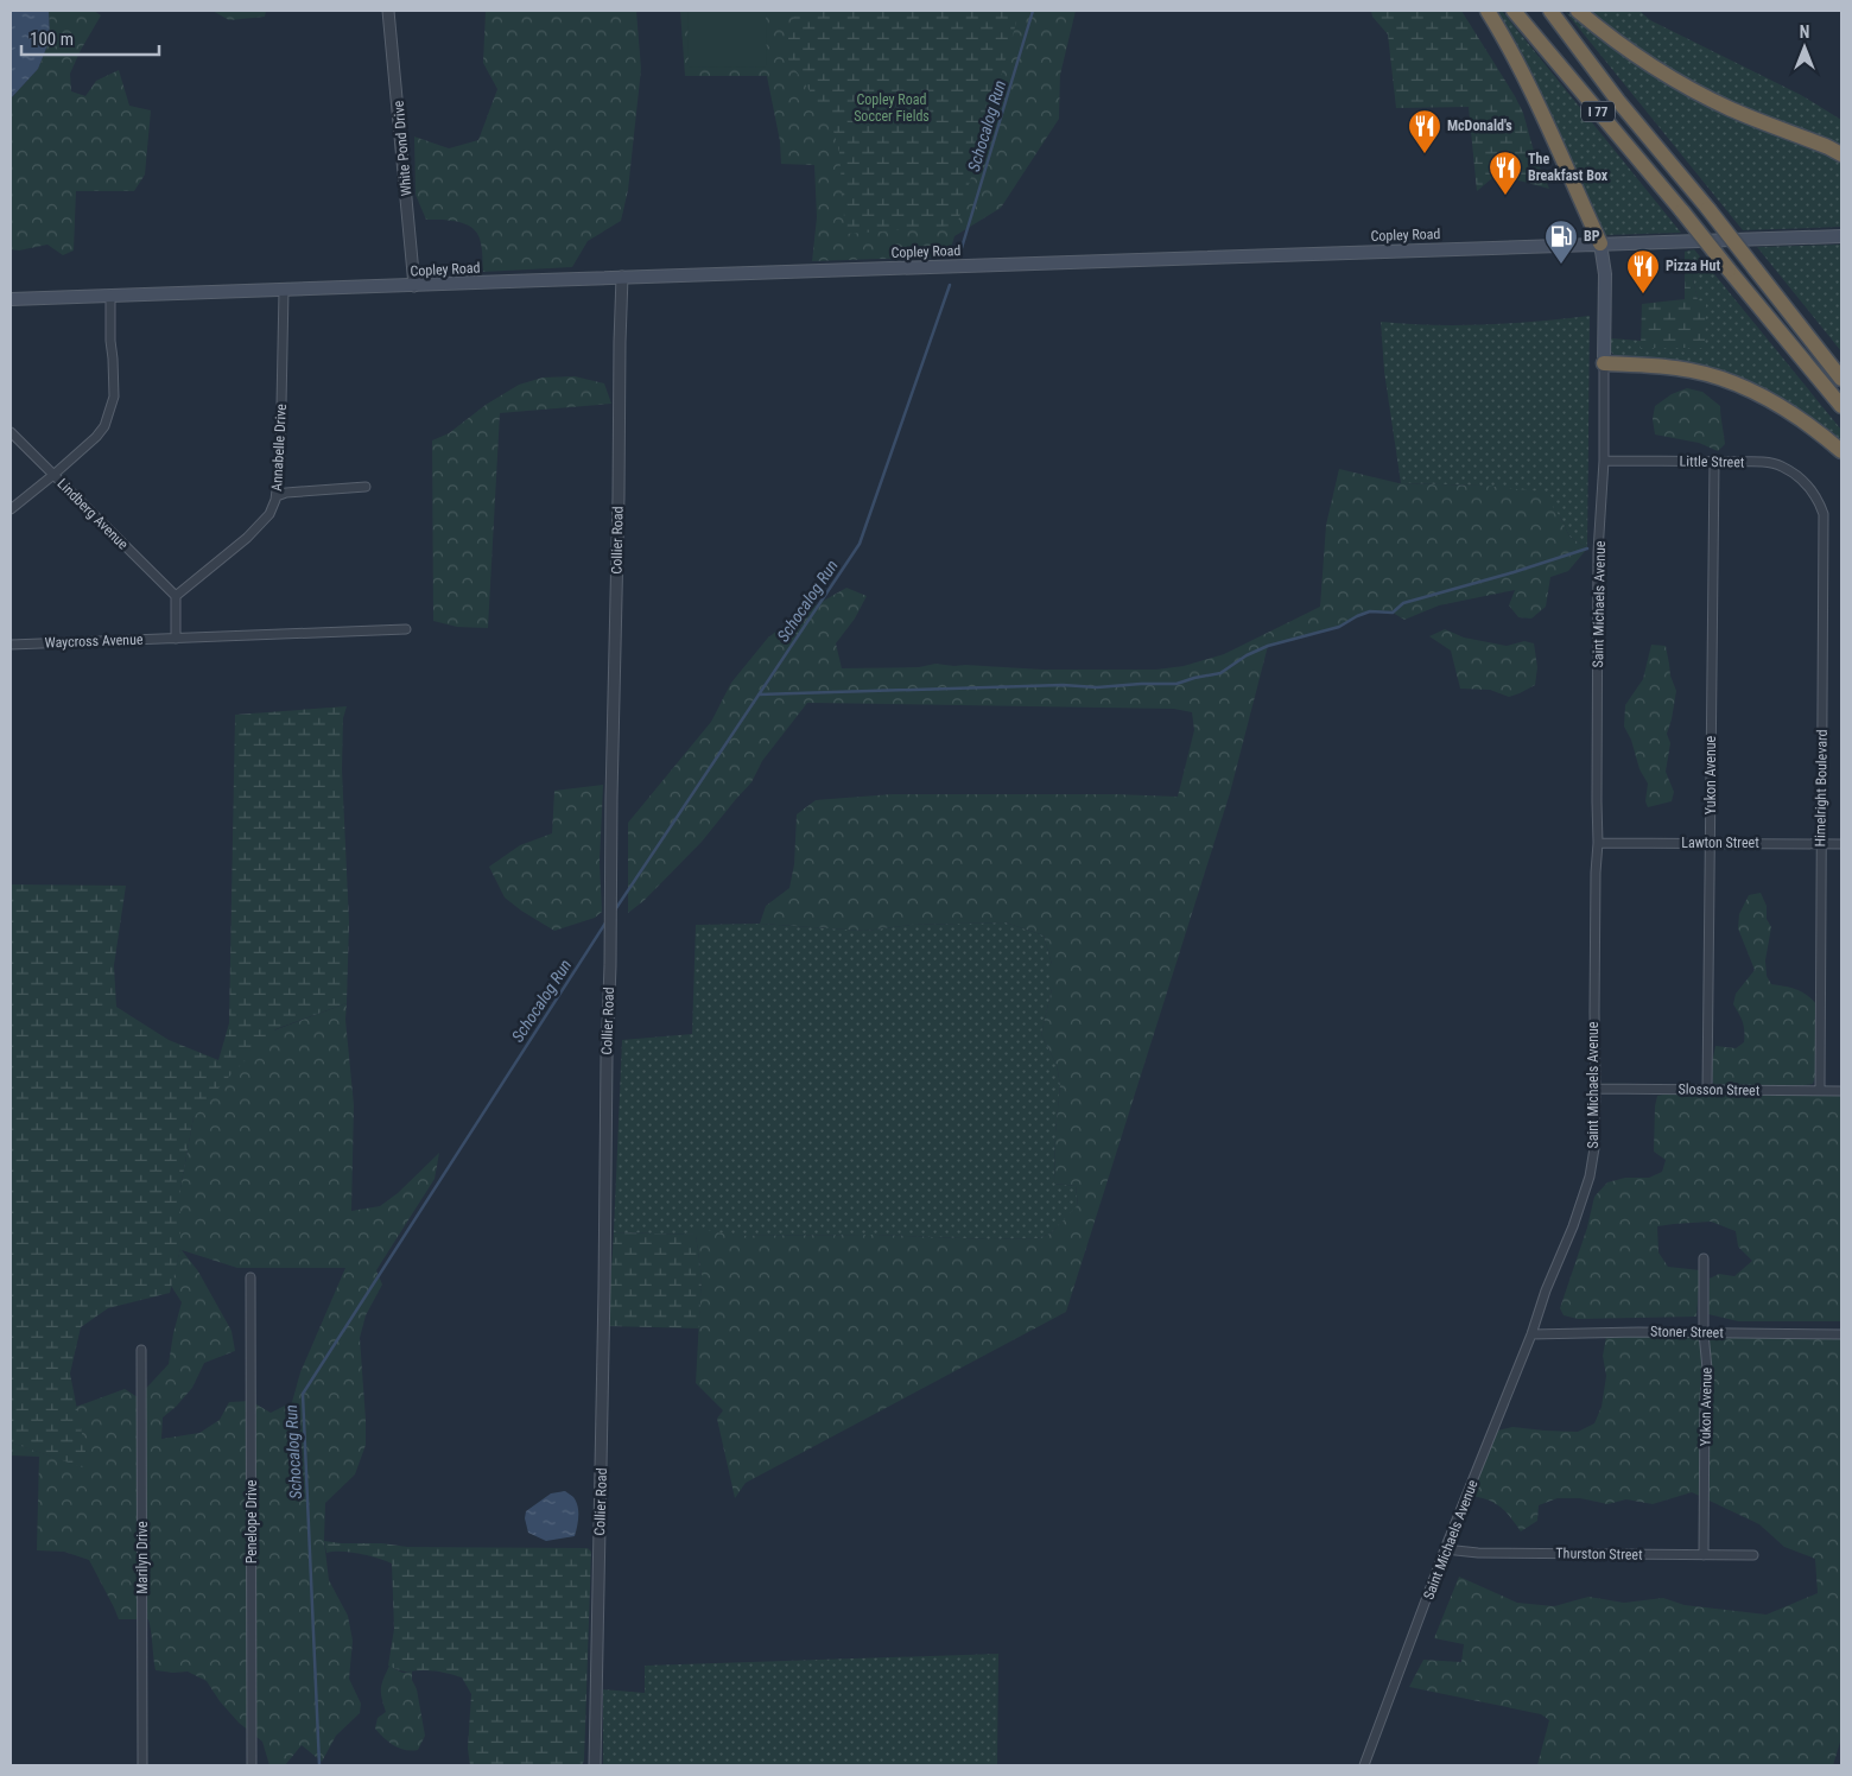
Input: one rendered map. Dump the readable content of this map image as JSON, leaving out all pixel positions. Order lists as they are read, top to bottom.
{
  "streets": {
    "highway": ["I 77"],
    "main road": ["Copley Road"],
    "street": [
      "White Pond Drive",
      "Annabelle Drive",
      "Little Street",
      "Lindberg Avenue",
      "Collier Road",
      "Saint Michaels Avenue",
      "Waycross Avenue",
      "Yukon Avenue",
      "Himelright Boulevard",
      "Lawton Street",
      "Slosson Street",
      "Stoner Street",
      "Penelope Drive",
      "Thurston Street",
      "Marilyn Drive"
    ]
  },
  "crossings": [
    ["White Pond Drive", "Copley Road"],
    ["Copley Road", "Annabelle Drive"],
    ["Copley Road", "Collier Road"],
    ["Annabelle Drive", "Lindberg Avenue"],
    ["Little Street", "Saint Michaels Avenue"],
    ["Little Street", "Yukon Avenue"],
    ["Little Street", "Himelright Boulevard"],
    ["Saint Michaels Avenue", "Lawton Street"],
    ["Saint Michaels Avenue", "Slosson Street"],
    ["Saint Michaels Avenue", "Stoner Street"],
    ["Saint Michaels Avenue", "Thurston Street"],
    ["Yukon Avenue", "Lawton Street"],
    ["Yukon Avenue", "Slosson Street"],
    ["Yukon Avenue", "Stoner Street"],
    ["Yukon Avenue", "Thurston Street"],
    ["Himelright Boulevard", "Lawton Street"],
    ["Himelright Boulevard", "Slosson Street"]
  ],
  "water": ["Schocalog Run"],
  "parks": ["Copley Road Soccer Fields"],
  "places": {
    "restaurant": ["McDonald's", "The Breakfast Box", "Pizza Hut"],
    "fuel station": ["BP"]
  },
  "scale_bar": "100 m",
  "north": "top"
}
